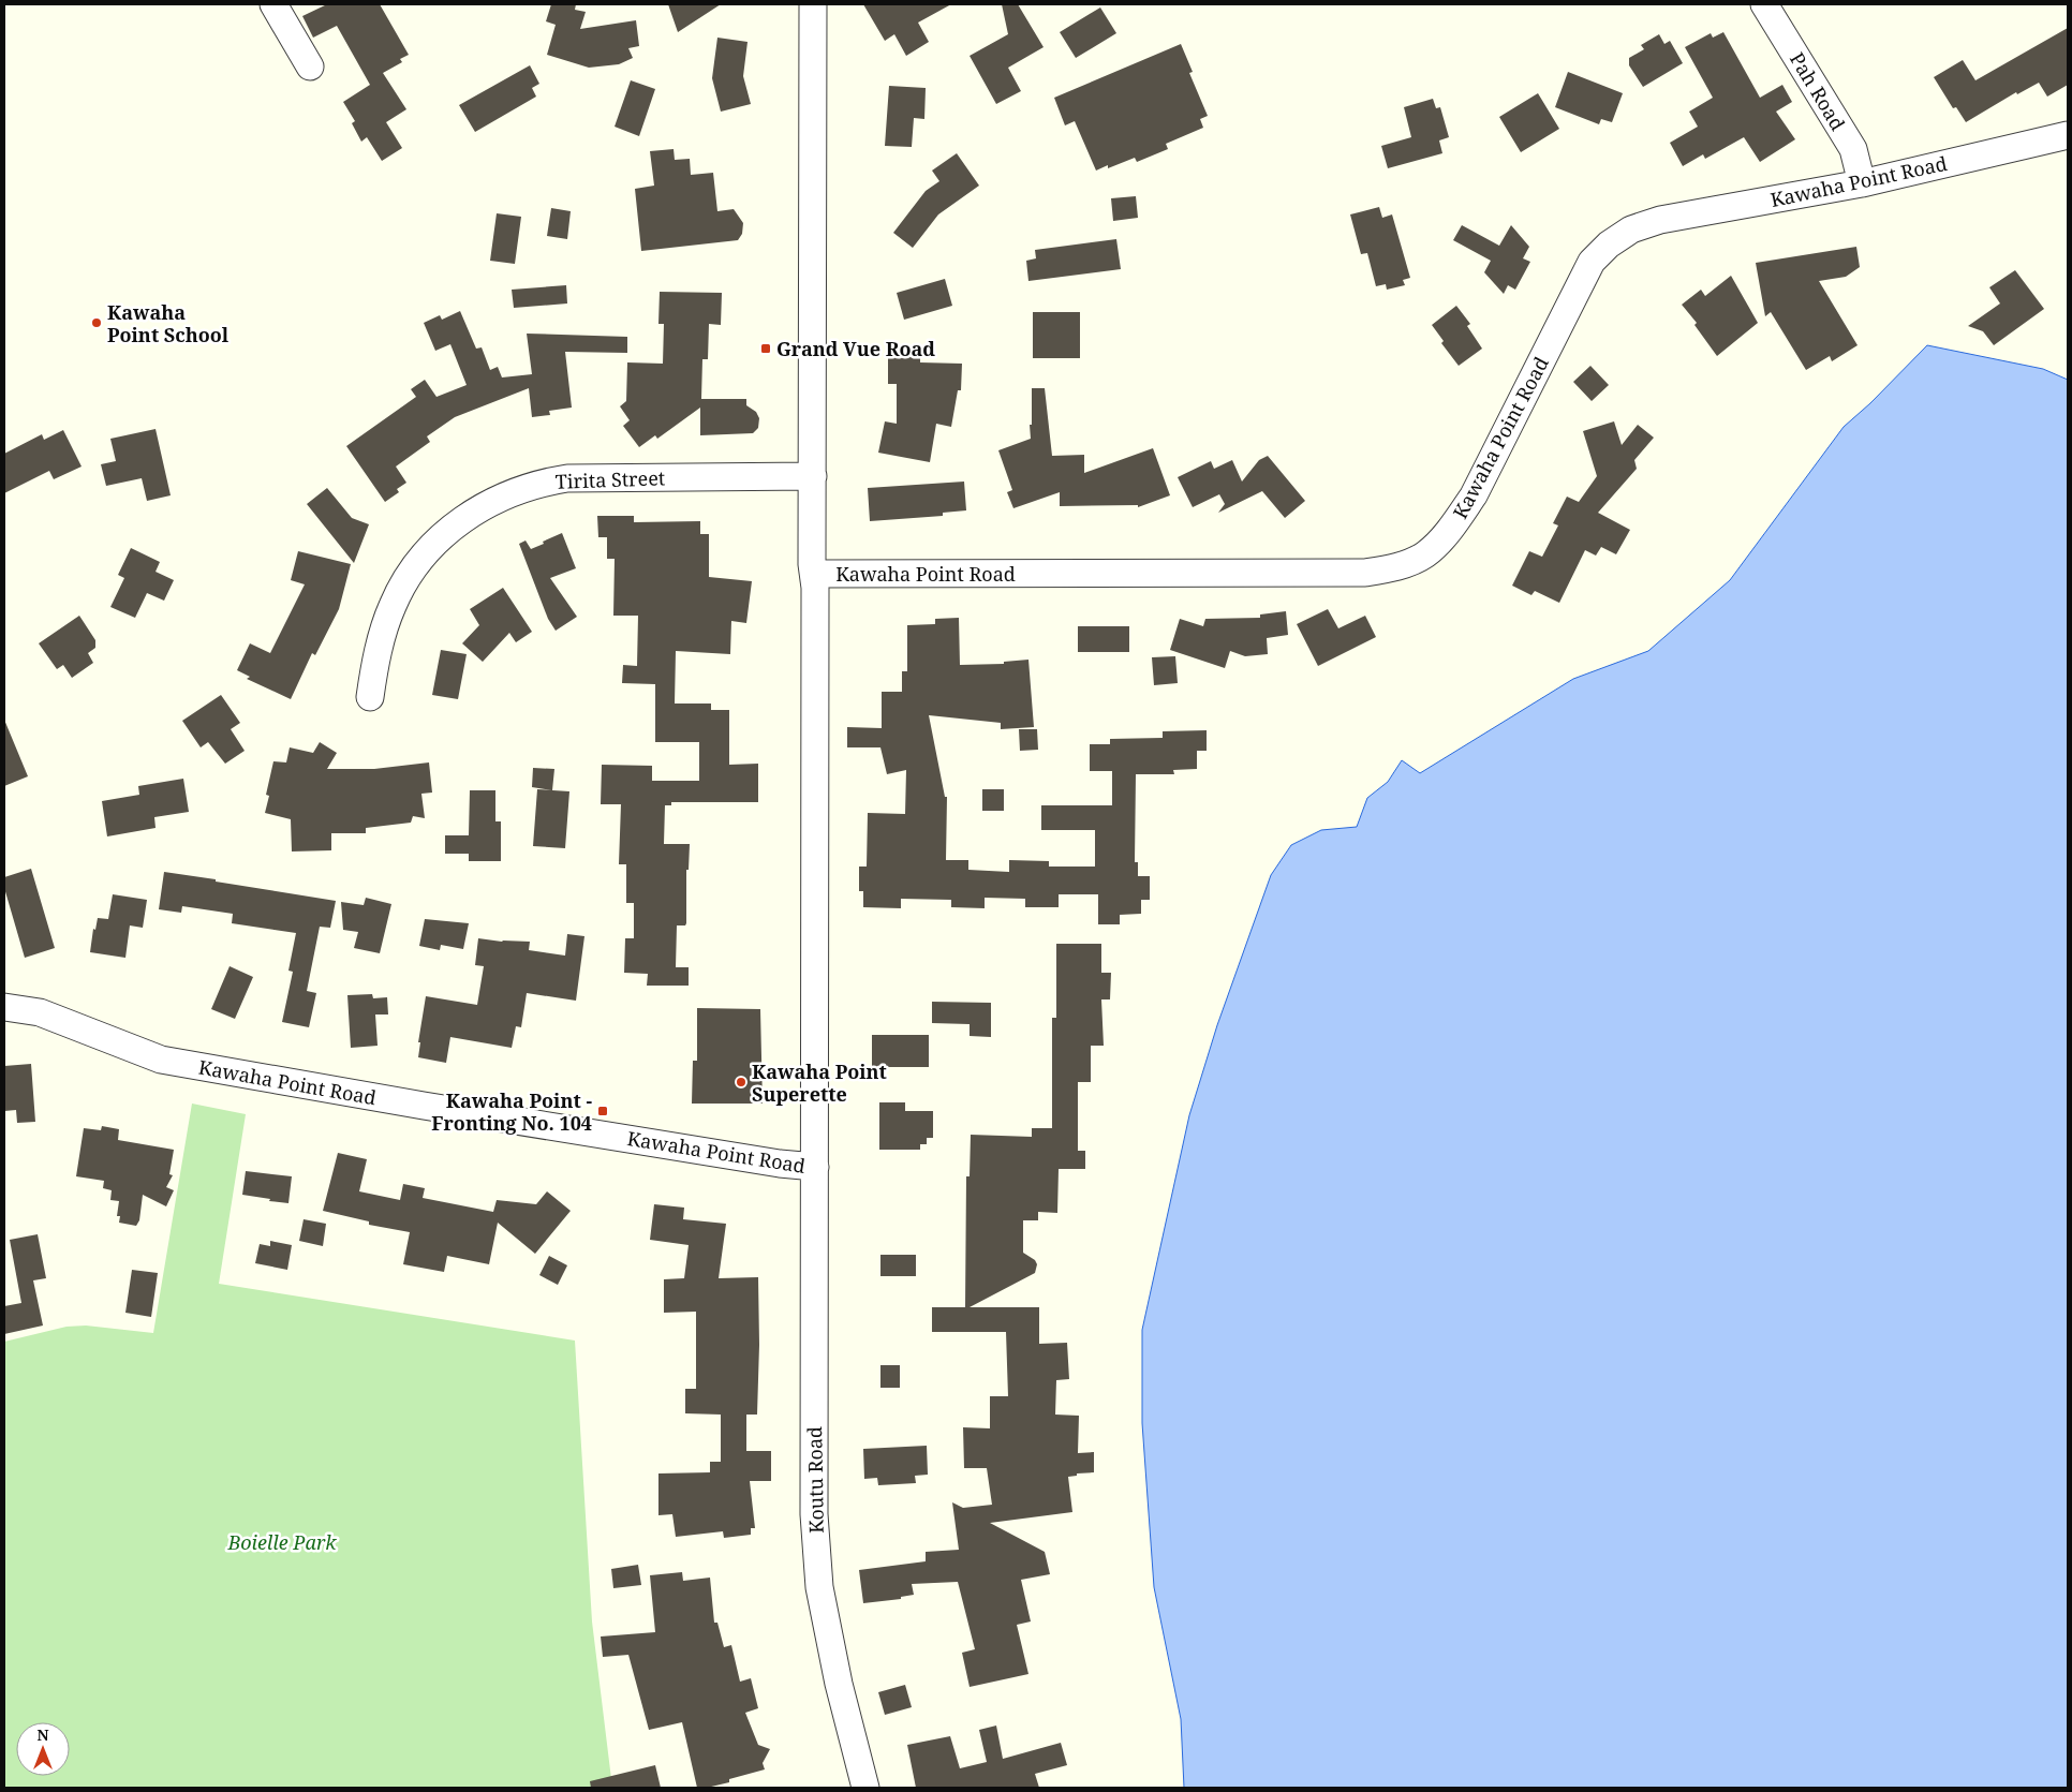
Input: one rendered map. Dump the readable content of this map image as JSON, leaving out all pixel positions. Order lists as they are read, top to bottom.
{
  "streets": {
    "street": [
      "Pah Road",
      "Kawaha Point Road",
      "Tirita Street",
      "Koutu Road"
    ]
  },
  "crossings": [
    ["Pah Road", "Kawaha Point Road"],
    ["Kawaha Point Road", "Koutu Road"]
  ],
  "parks": ["Boielle Park"],
  "places": {
    "other": ["Kawaha Point School", "Kawaha Point Superette"],
    "transit": ["Grand Vue Road", "Kawaha Point - Fronting No. 104"]
  },
  "north": "top"
}
